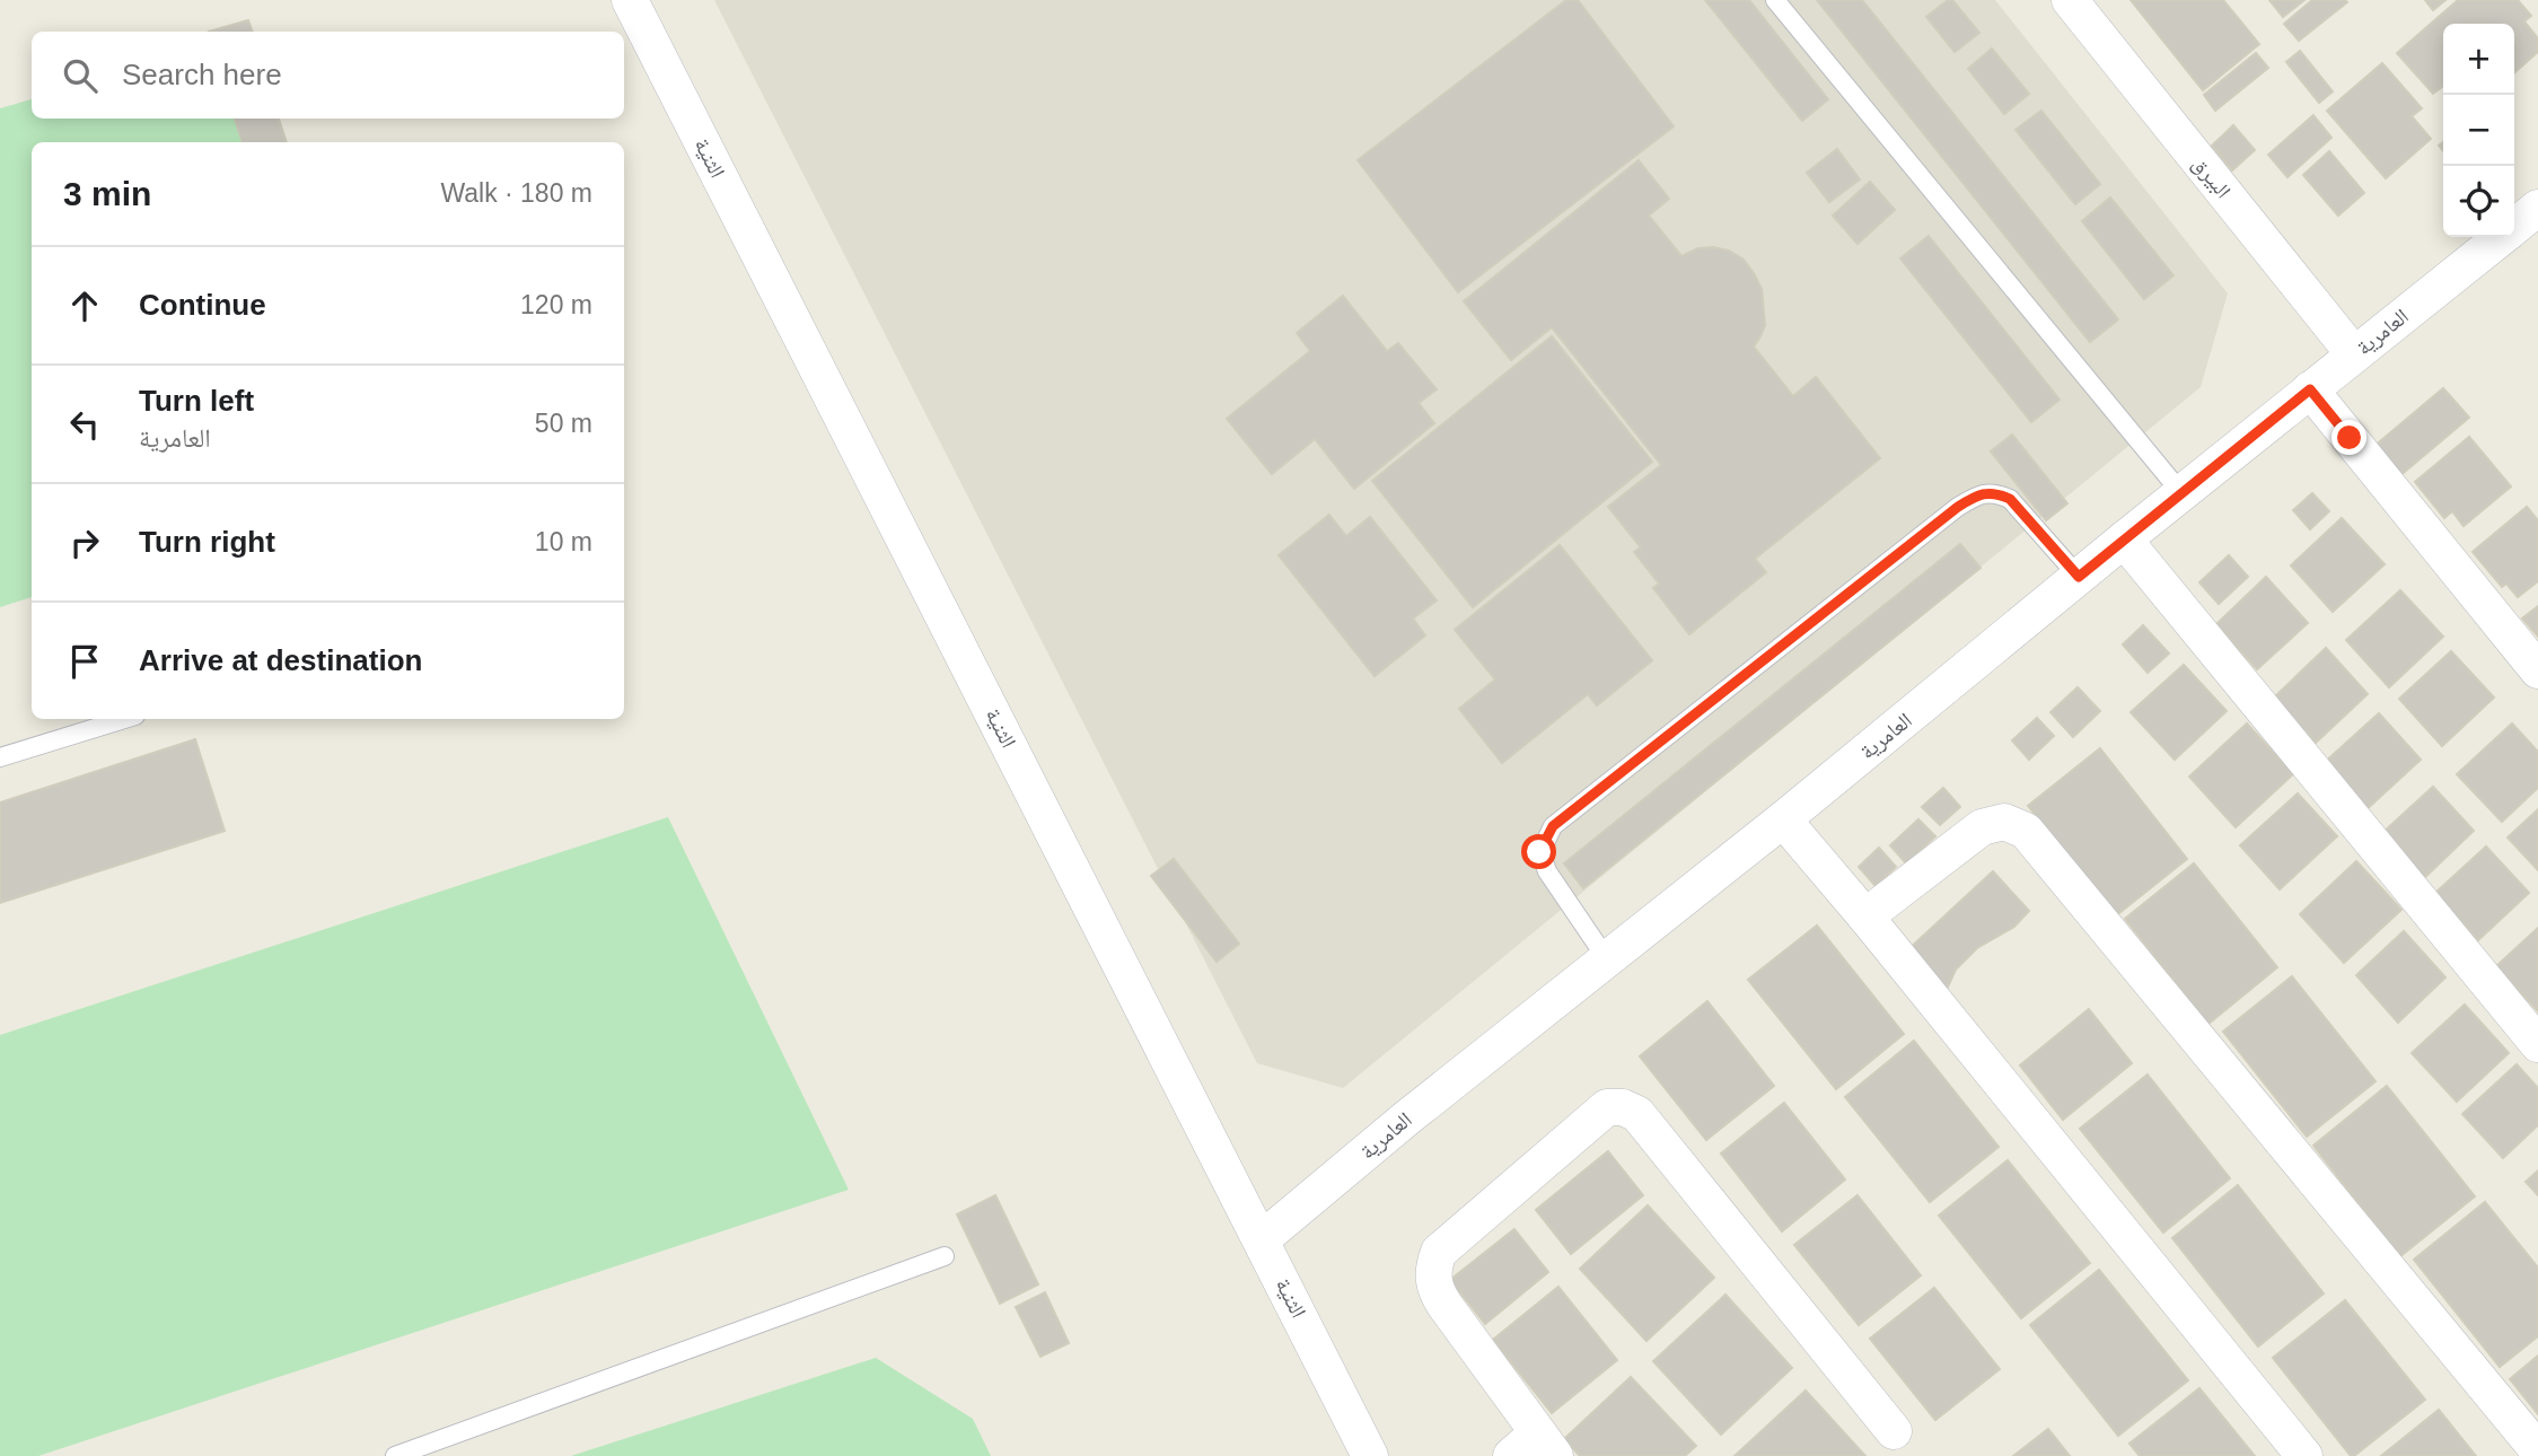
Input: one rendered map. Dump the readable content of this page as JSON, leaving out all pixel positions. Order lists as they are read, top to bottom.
{
  "streets": {
    "street": ["الثنية", "البيرق", "العامرية"]
  },
  "crossings": [
    ["الثنية", "العامرية"],
    ["البيرق", "العامرية"]
  ],
  "page": {
    "map_buttons": ["+", "−"],
    "search": "Search here",
    "heading": ["3 min", "Walk · 180 m"],
    "list": [
      ["Continue", "120 m"],
      ["Turn left", "العامرية", "50 m"],
      ["Turn right", "10 m"],
      "Arrive at destination"
    ]
  }
}
